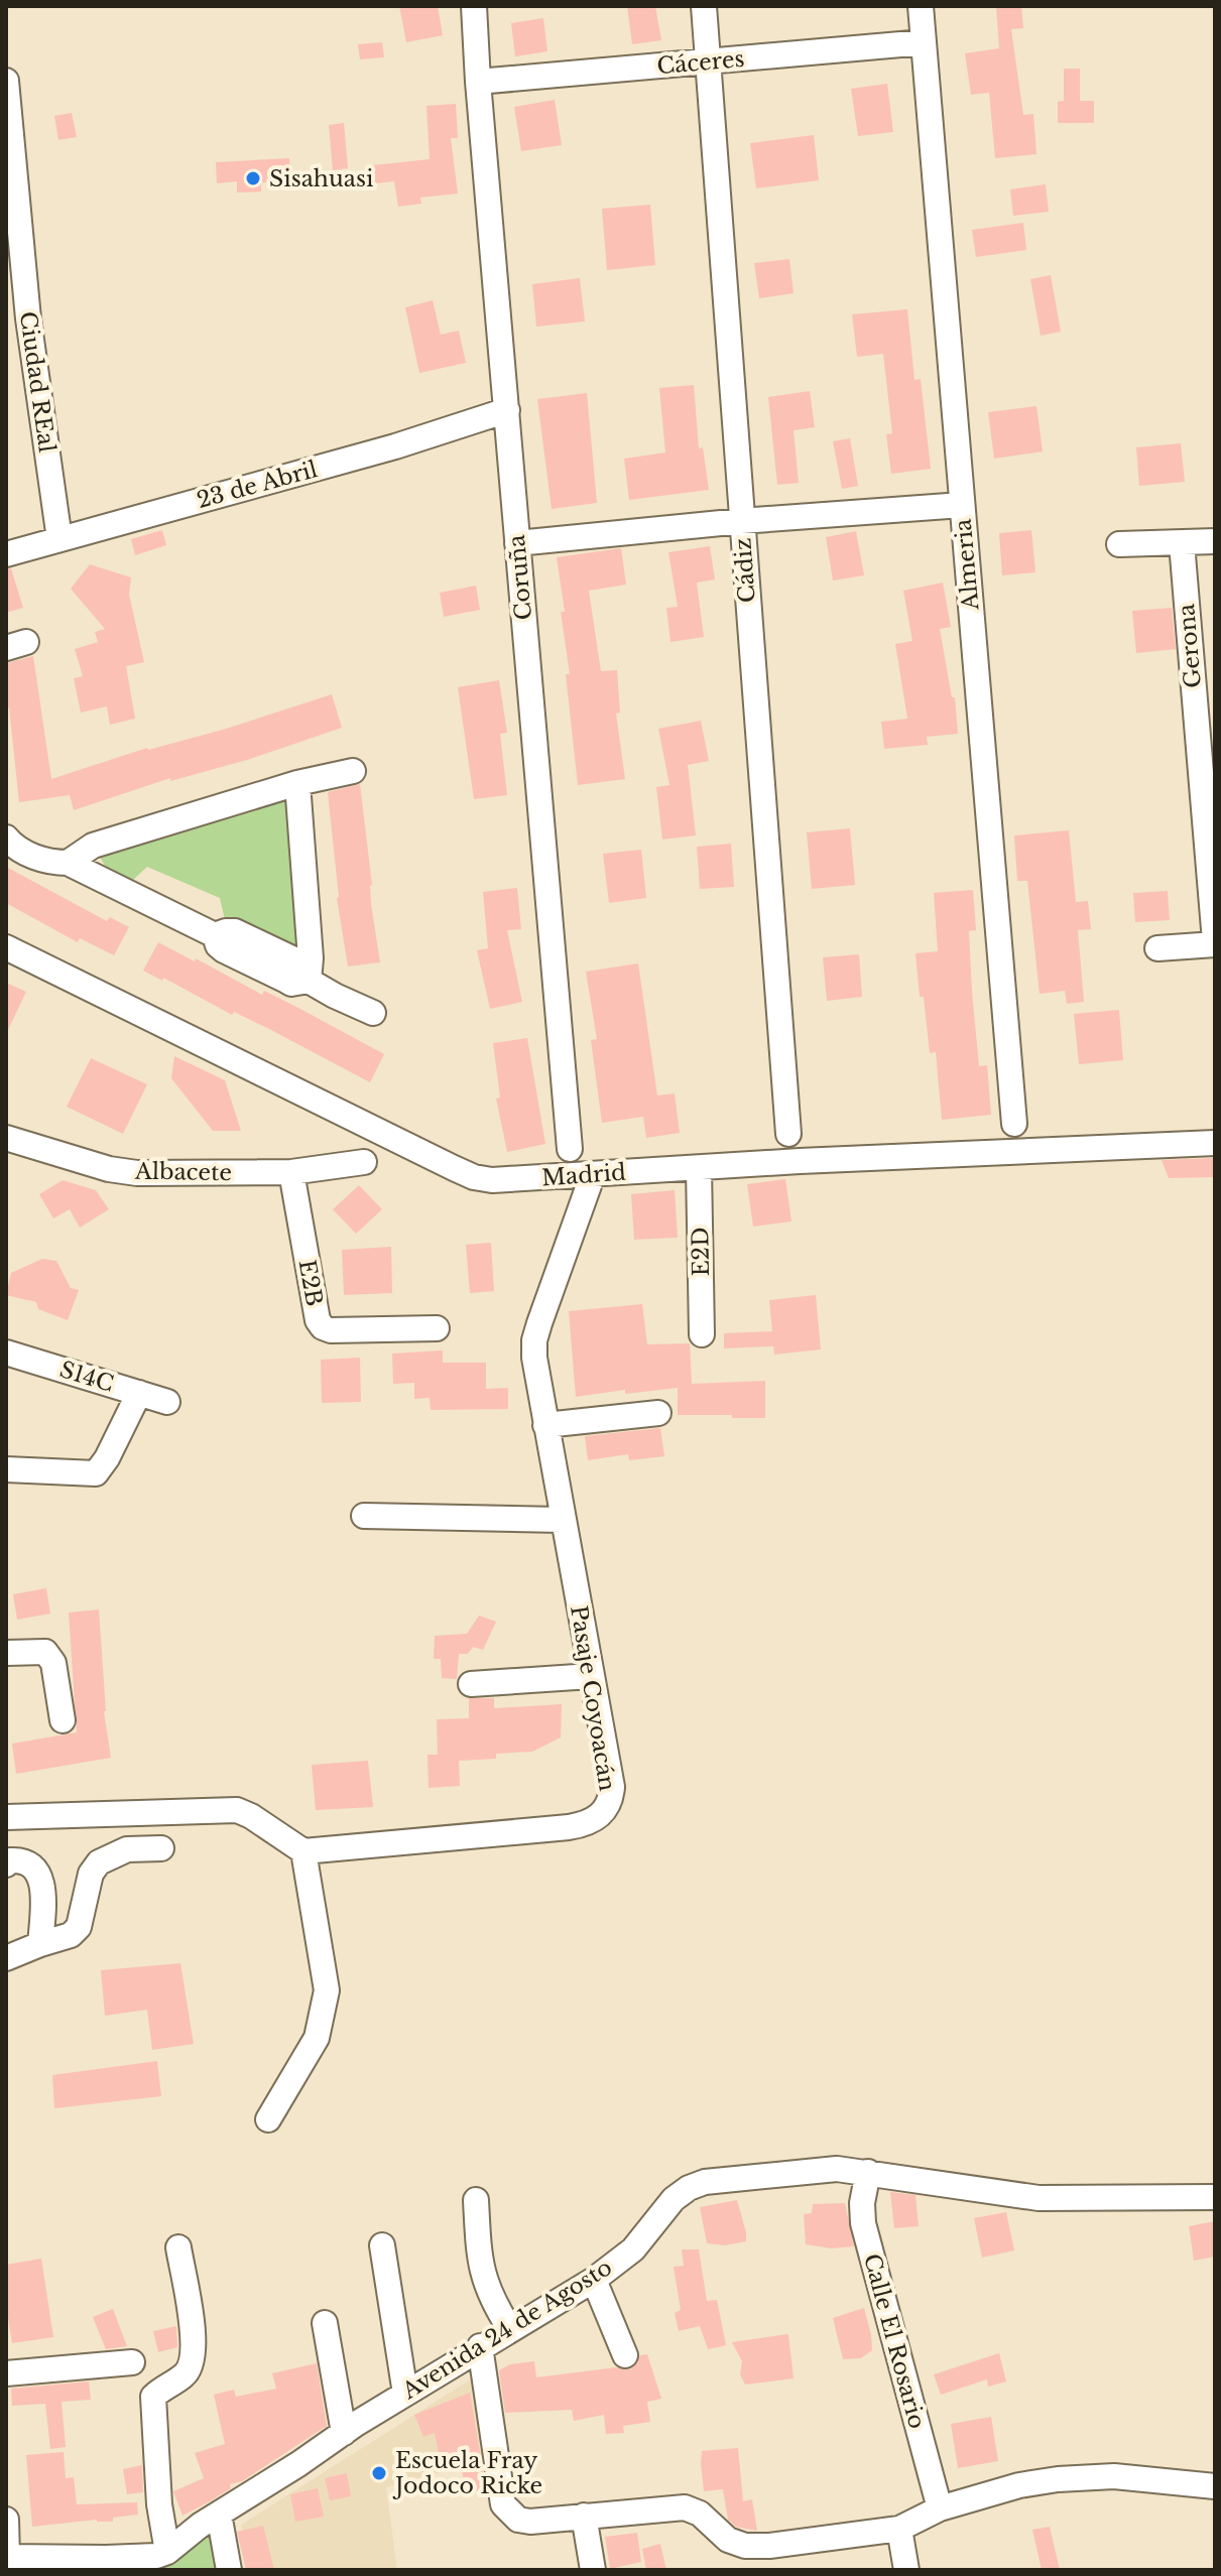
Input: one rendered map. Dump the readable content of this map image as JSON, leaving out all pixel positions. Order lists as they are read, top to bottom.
{
  "streets": {
    "street": [
      "Cáceres",
      "Ciudad REal",
      "23 de Abril",
      "Almeria",
      "Cádiz",
      "Coruña",
      "Gerona",
      "Albacete",
      "Madrid",
      "E2D",
      "E2B",
      "S14C",
      "Pasaje Coyoacán",
      "Avenida 24 de Agosto",
      "Calle El Rosario"
    ]
  },
  "crossings": [
    ["Cáceres", "Almeria"],
    ["Cáceres", "Cádiz"],
    ["Cáceres", "Coruña"],
    ["Ciudad REal", "23 de Abril"],
    ["23 de Abril", "Coruña"],
    ["Albacete", "E2B"],
    ["Madrid", "E2D"],
    ["Madrid", "Pasaje Coyoacán"],
    ["Avenida 24 de Agosto", "Calle El Rosario"]
  ],
  "places": ["Sisahuasi", "Escuela Fray Jodoco Ricke"]
}
